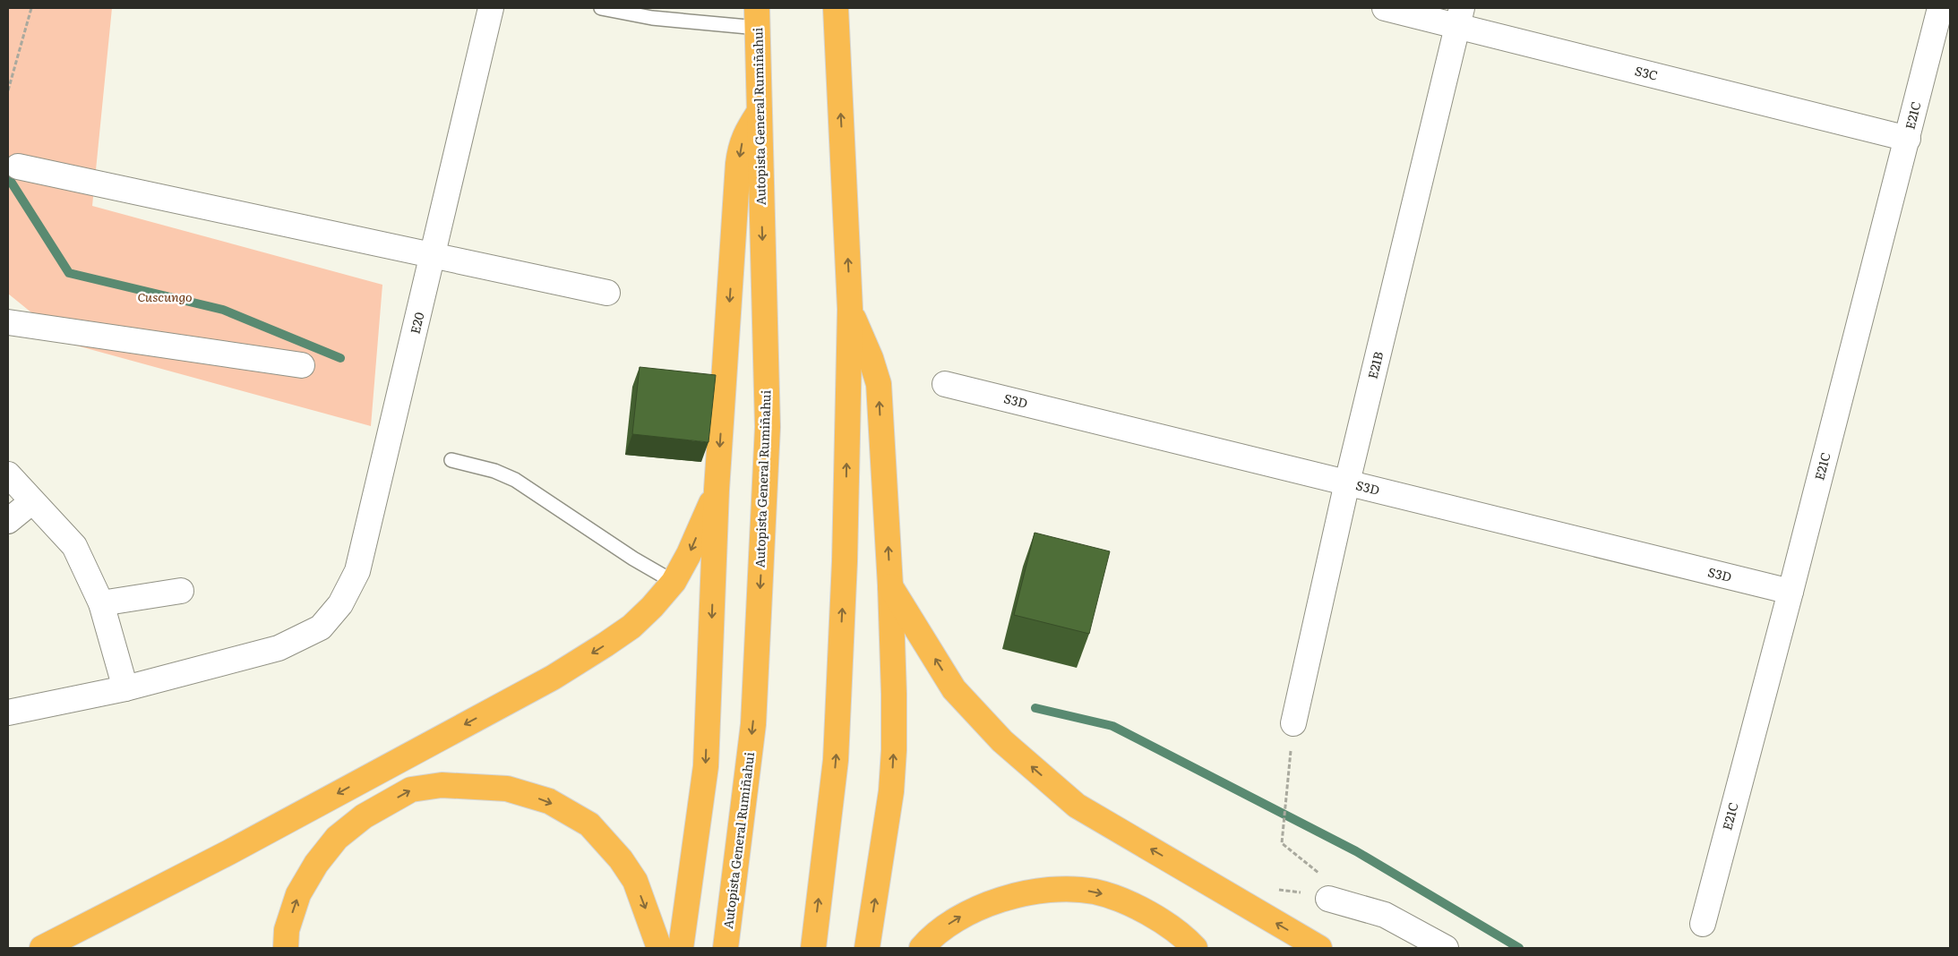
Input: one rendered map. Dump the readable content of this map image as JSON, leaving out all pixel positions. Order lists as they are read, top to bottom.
{
  "streets": {
    "highway": ["Autopista General Rumiñahui"],
    "street": [
      "S3C",
      "E21C",
      "E20",
      "E21B",
      "S3D"
    ]
  },
  "crossings": [
    ["S3C", "E21C"],
    ["S3C", "E21B"],
    ["E21C", "S3D"],
    ["E21B", "S3D"]
  ],
  "parks": ["Cuscungo"]
}
